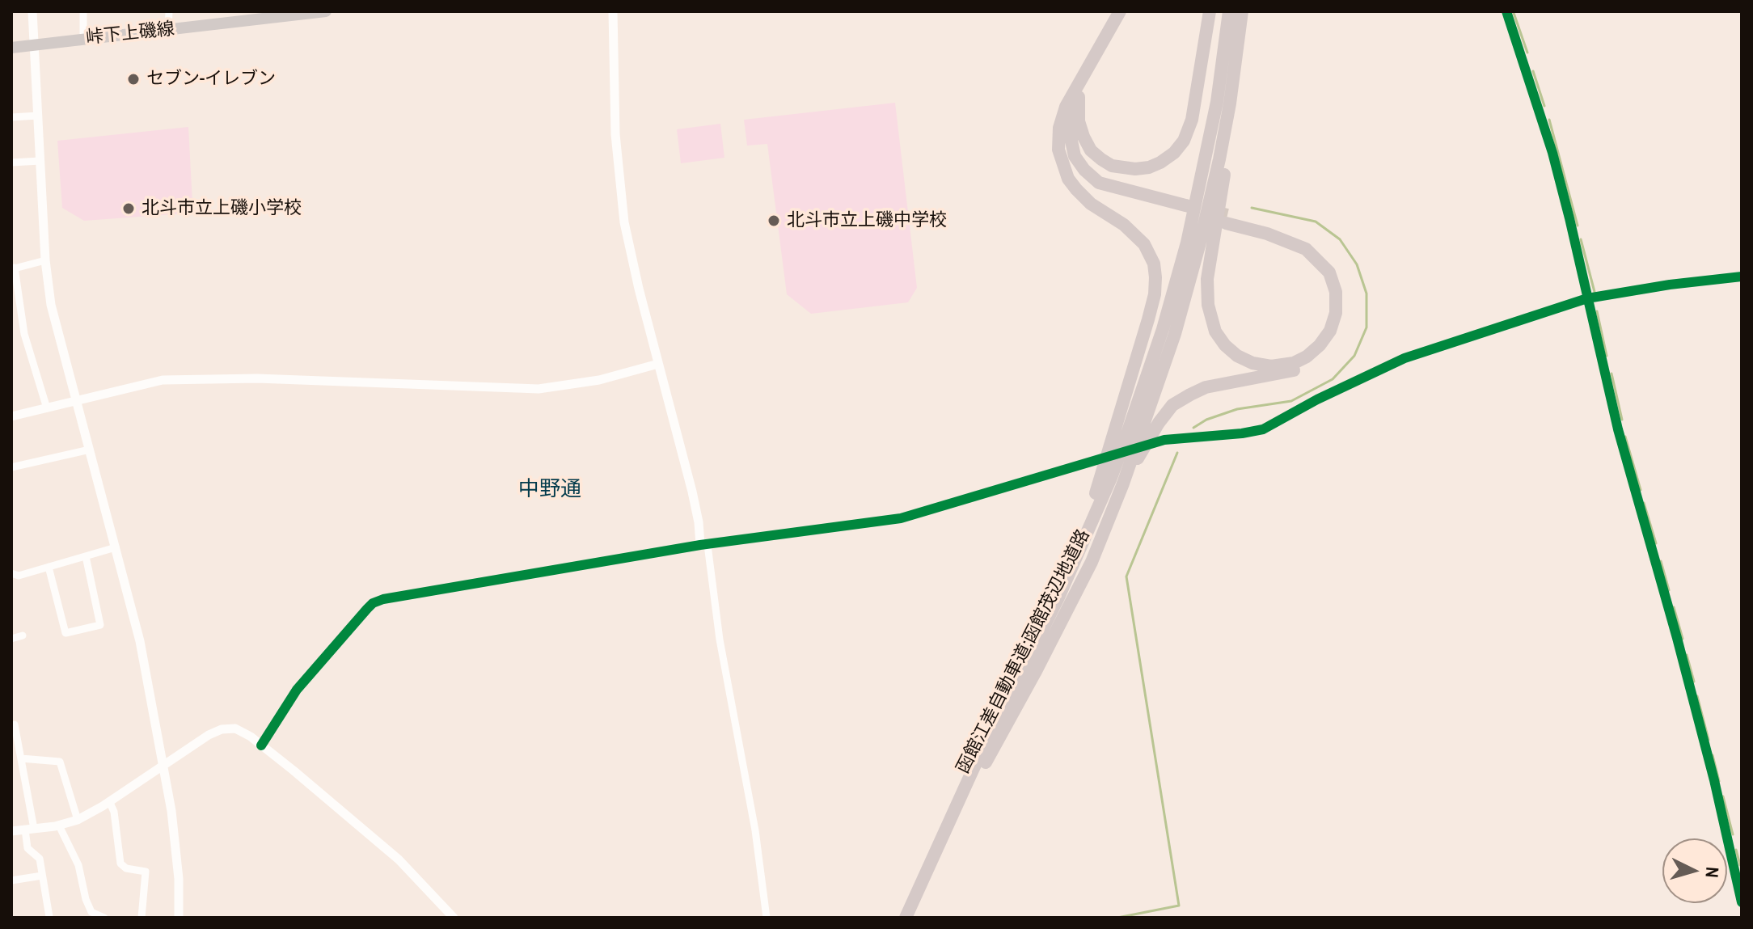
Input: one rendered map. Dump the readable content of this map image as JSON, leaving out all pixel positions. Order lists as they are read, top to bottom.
{
  "streets": {
    "highway": ["函館江差自動車道;函館茂辺地道路"],
    "main road": ["峠下上磯線"]
  },
  "districts": ["中野通"],
  "places": ["セブン-イレブン", "北斗市立上磯小学校", "北斗市立上磯中学校"],
  "north": "right"
}
